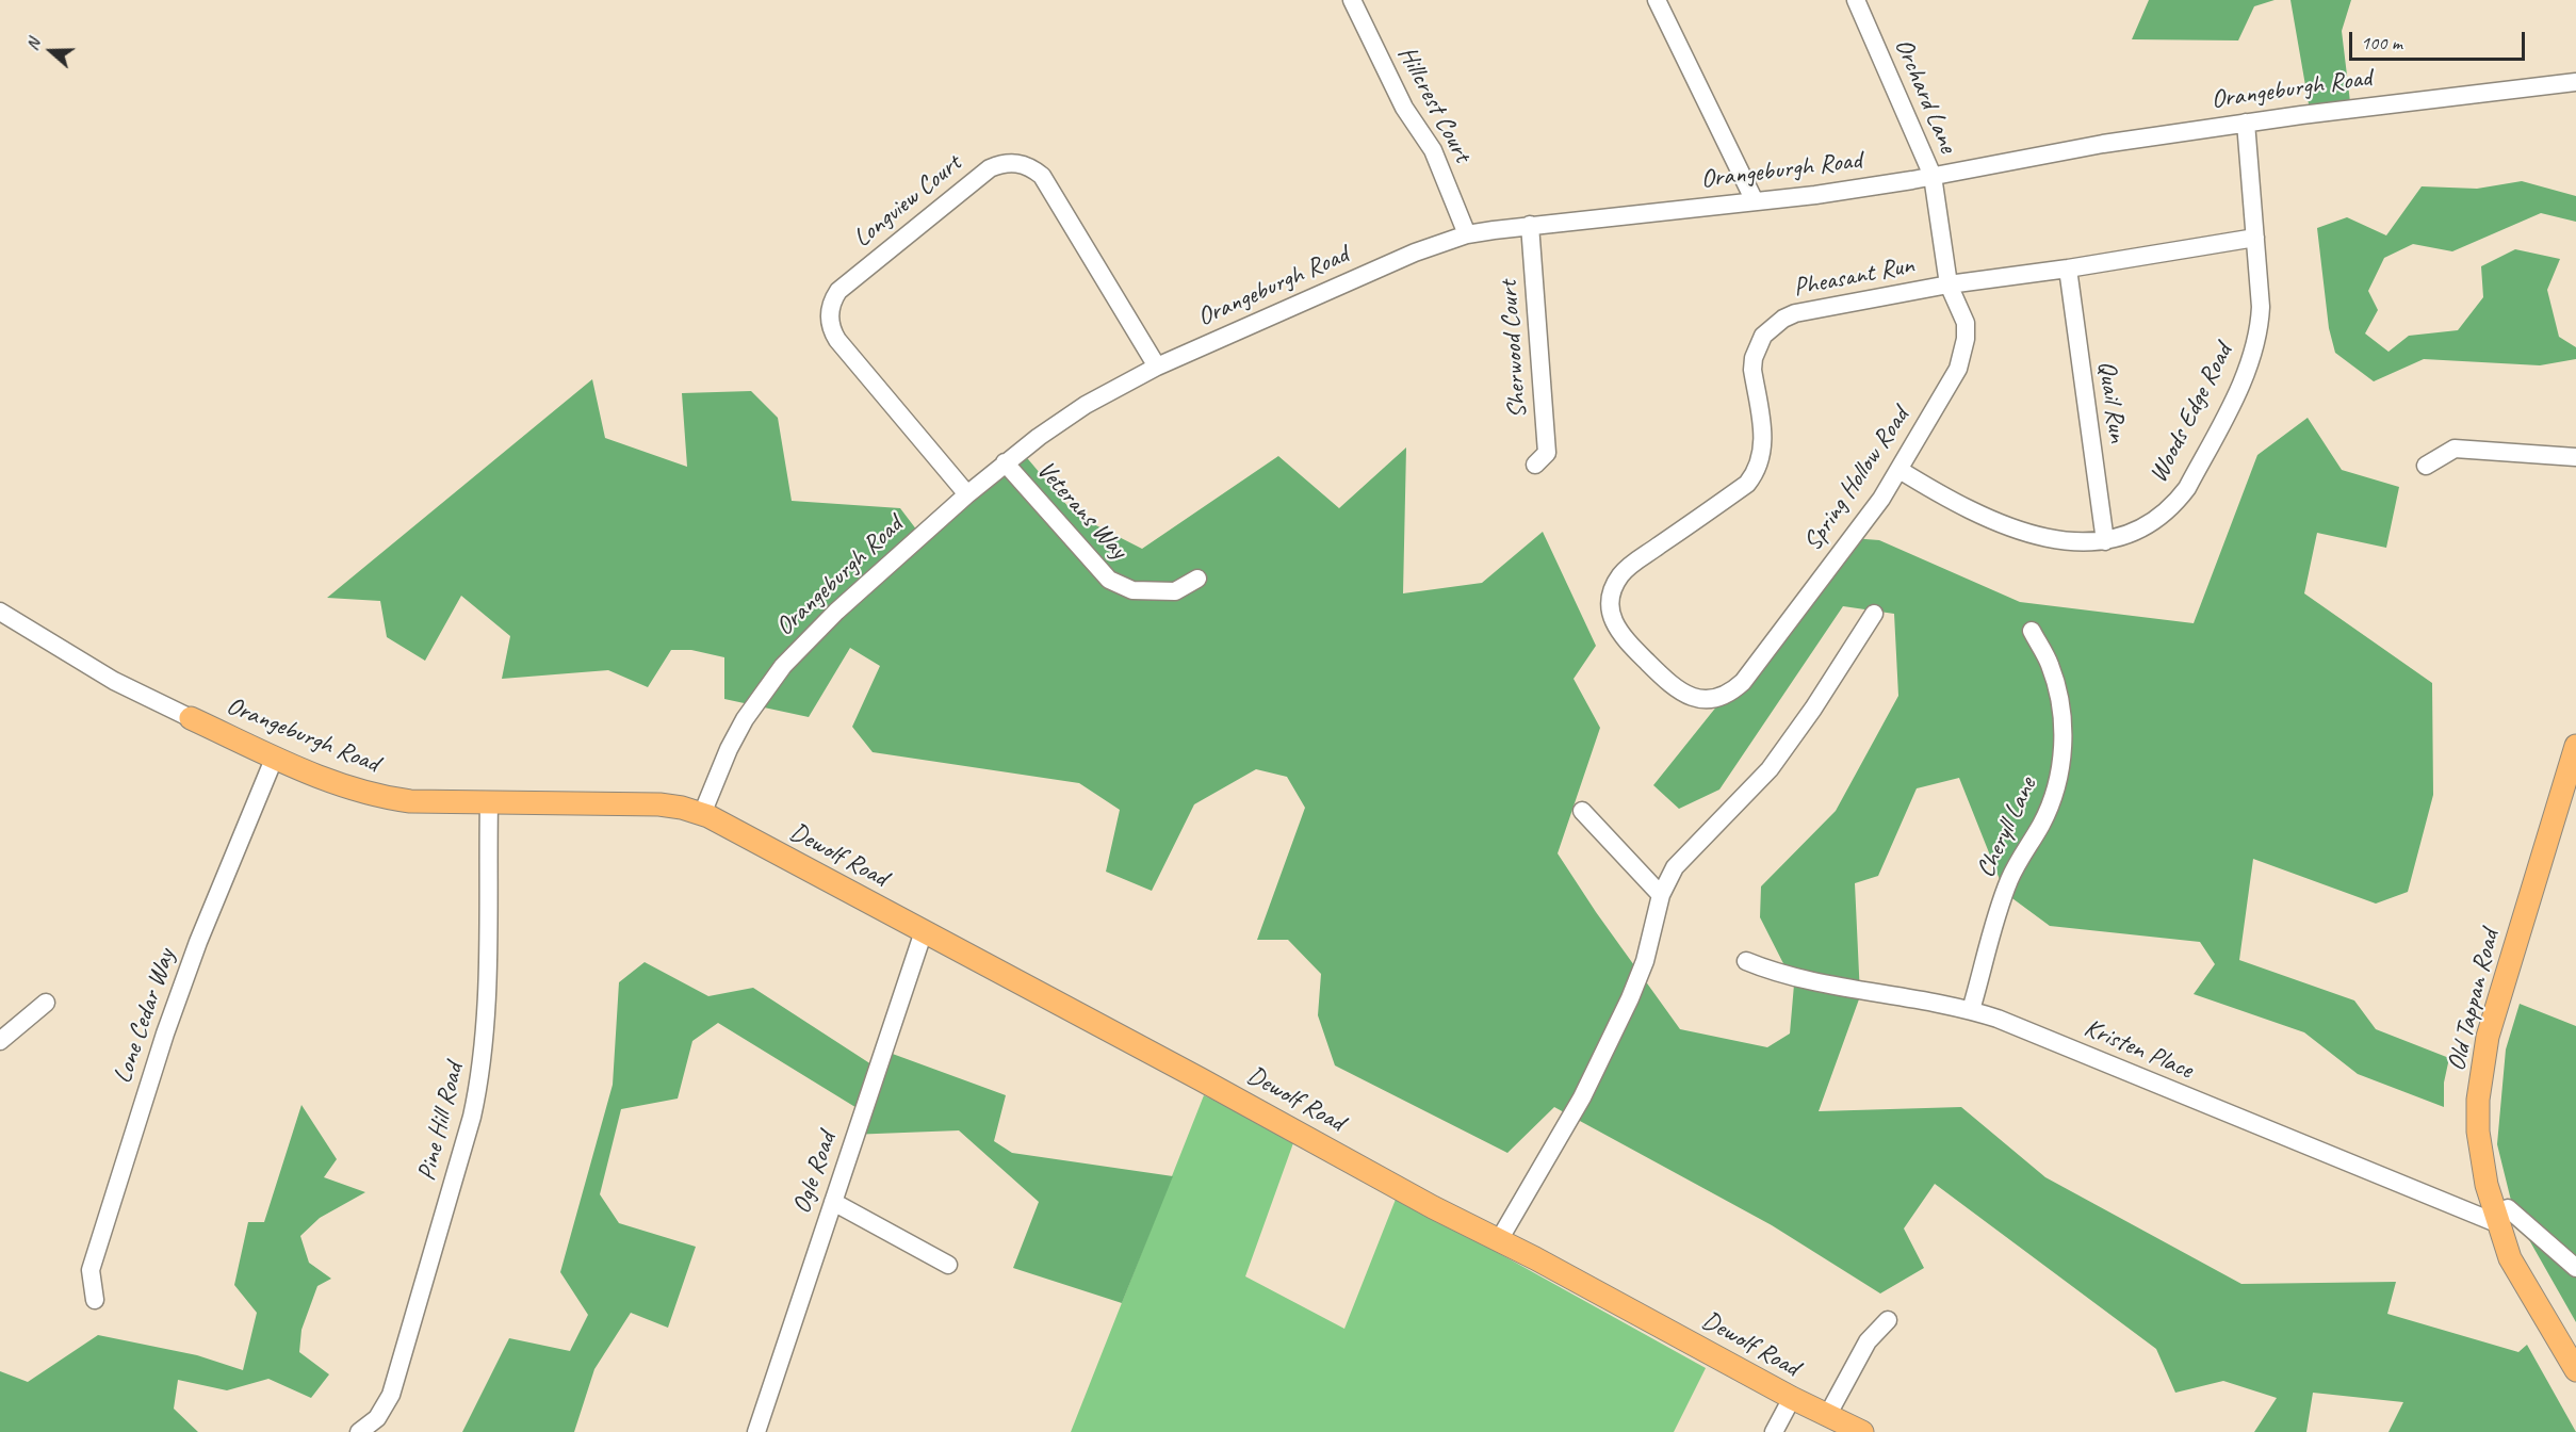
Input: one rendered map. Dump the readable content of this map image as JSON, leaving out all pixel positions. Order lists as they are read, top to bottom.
{
  "streets": {
    "main road": ["Orangeburgh Road", "Dewolf Road", "Old Tappan Road"],
    "street": [
      "Orchard Lane",
      "Hillcrest Court",
      "Longview Court",
      "Pheasant Run",
      "Sherwood Court",
      "Quail Run",
      "Woods Edge Road",
      "Spring Hollow Road",
      "Veterans Way",
      "Cheryll Lane",
      "Lone Cedar Way",
      "Kristen Place",
      "Pine Hill Road",
      "Ogle Road"
    ]
  },
  "crossings": [
    ["Orangeburgh Road", "Orchard Lane"],
    ["Orangeburgh Road", "Hillcrest Court"],
    ["Orangeburgh Road", "Longview Court"],
    ["Orangeburgh Road", "Sherwood Court"],
    ["Orangeburgh Road", "Woods Edge Road"],
    ["Orangeburgh Road", "Spring Hollow Road"],
    ["Orangeburgh Road", "Veterans Way"],
    ["Orangeburgh Road", "Dewolf Road"],
    ["Orangeburgh Road", "Lone Cedar Way"],
    ["Orangeburgh Road", "Pine Hill Road"],
    ["Orchard Lane", "Spring Hollow Road"],
    ["Pheasant Run", "Quail Run"],
    ["Pheasant Run", "Woods Edge Road"],
    ["Pheasant Run", "Spring Hollow Road"],
    ["Quail Run", "Woods Edge Road"],
    ["Woods Edge Road", "Spring Hollow Road"],
    ["Cheryll Lane", "Kristen Place"],
    ["Dewolf Road", "Ogle Road"],
    ["Old Tappan Road", "Kristen Place"]
  ],
  "scale_bar": "100 m",
  "north": "left"
}
